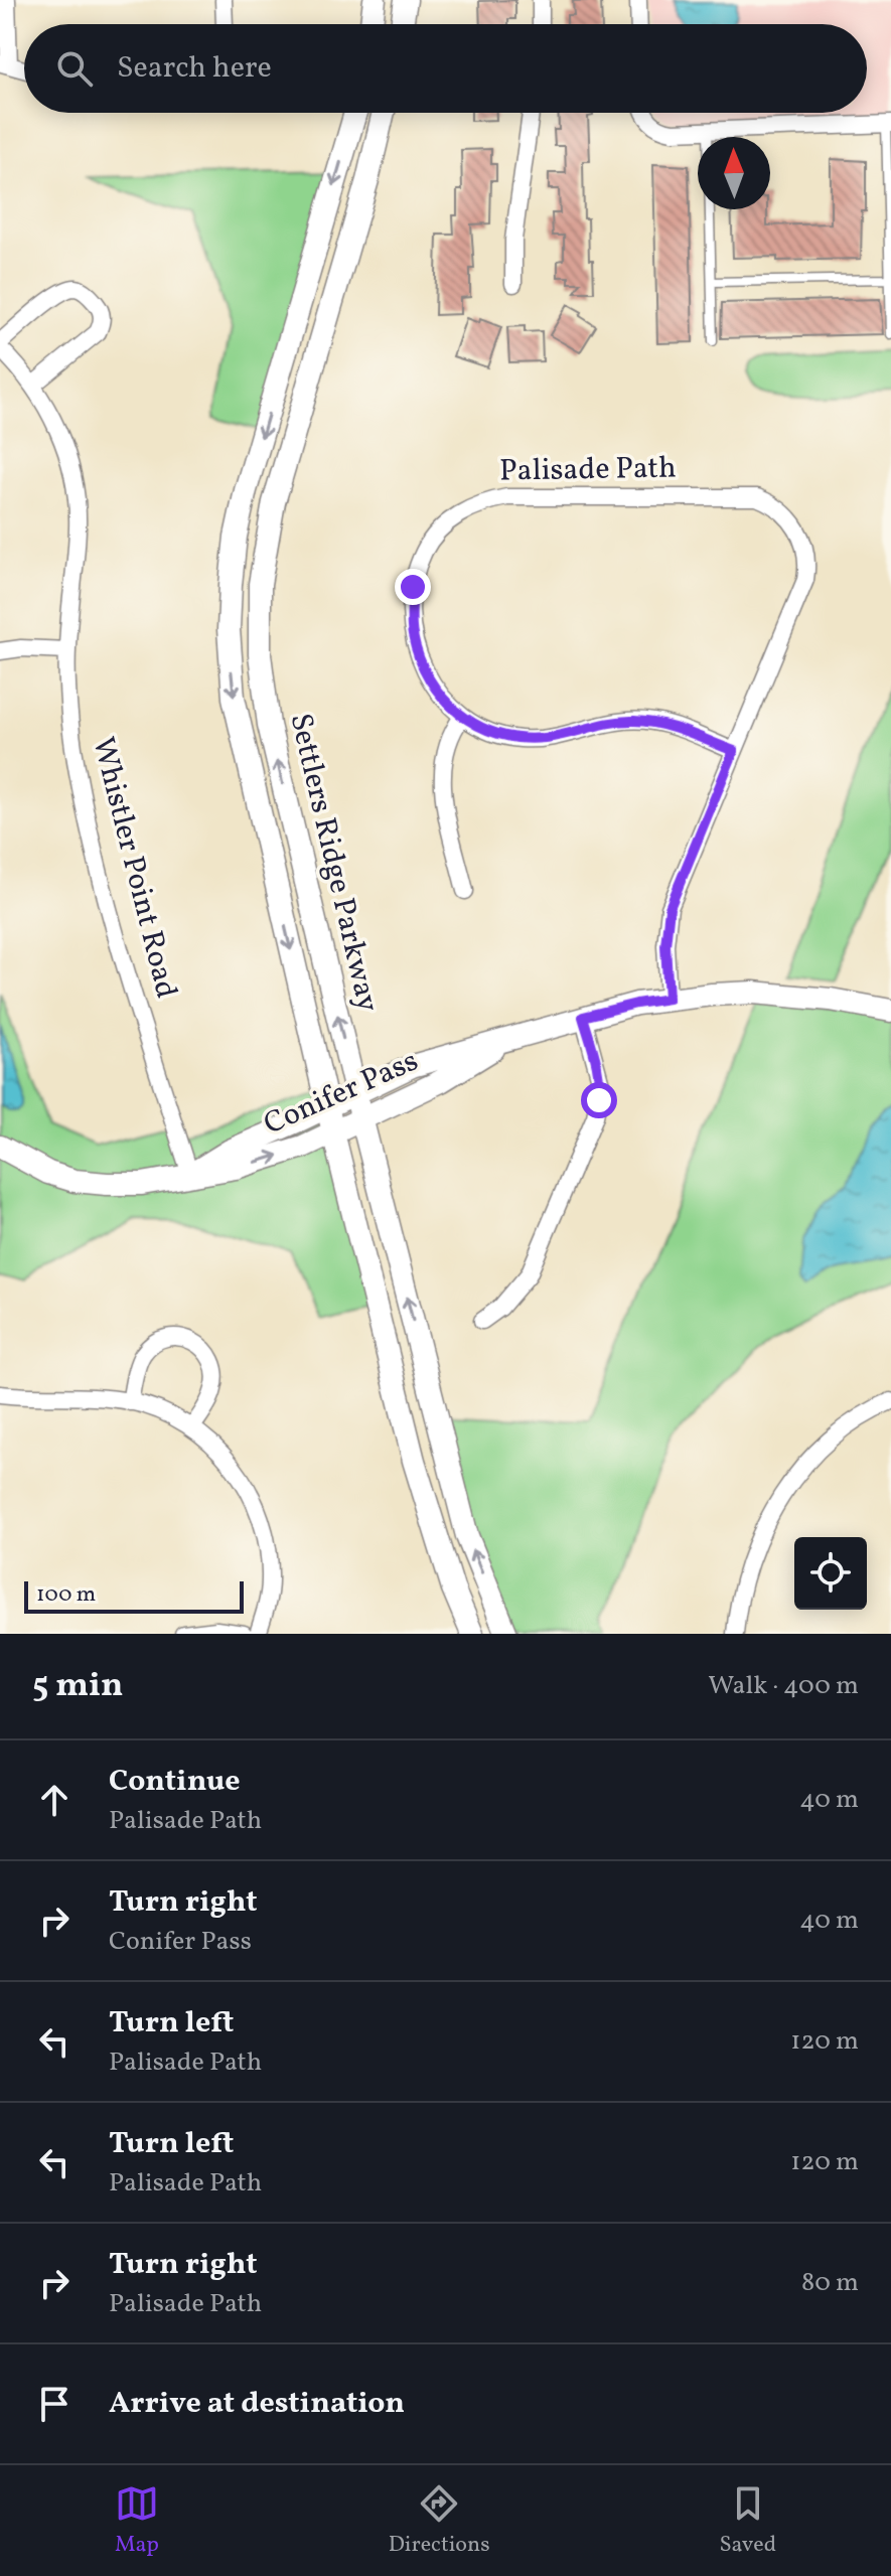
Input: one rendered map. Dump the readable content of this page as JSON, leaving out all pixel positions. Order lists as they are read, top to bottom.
{
  "streets": {
    "street": [
      "Palisade Path",
      "Settlers Ridge Parkway",
      "Whistler Point Road",
      "Conifer Pass"
    ]
  },
  "crossings": [
    ["Palisade Path", "Conifer Pass"],
    ["Settlers Ridge Parkway", "Conifer Pass"],
    ["Whistler Point Road", "Conifer Pass"]
  ],
  "scale_bar": "100 m",
  "north": "top",
  "page": {
    "search": "Search here",
    "scale": "100 m",
    "heading": ["5 min", "Walk · 400 m"],
    "list": [
      ["Continue", "Palisade Path", "40 m"],
      ["Turn right", "Conifer Pass", "40 m"],
      ["Turn left", "Palisade Path", "120 m"],
      ["Turn left", "Palisade Path", "120 m"],
      ["Turn right", "Palisade Path", "80 m"],
      "Arrive at destination"
    ],
    "nav": ["Map", "Directions", "Saved"]
  }
}
